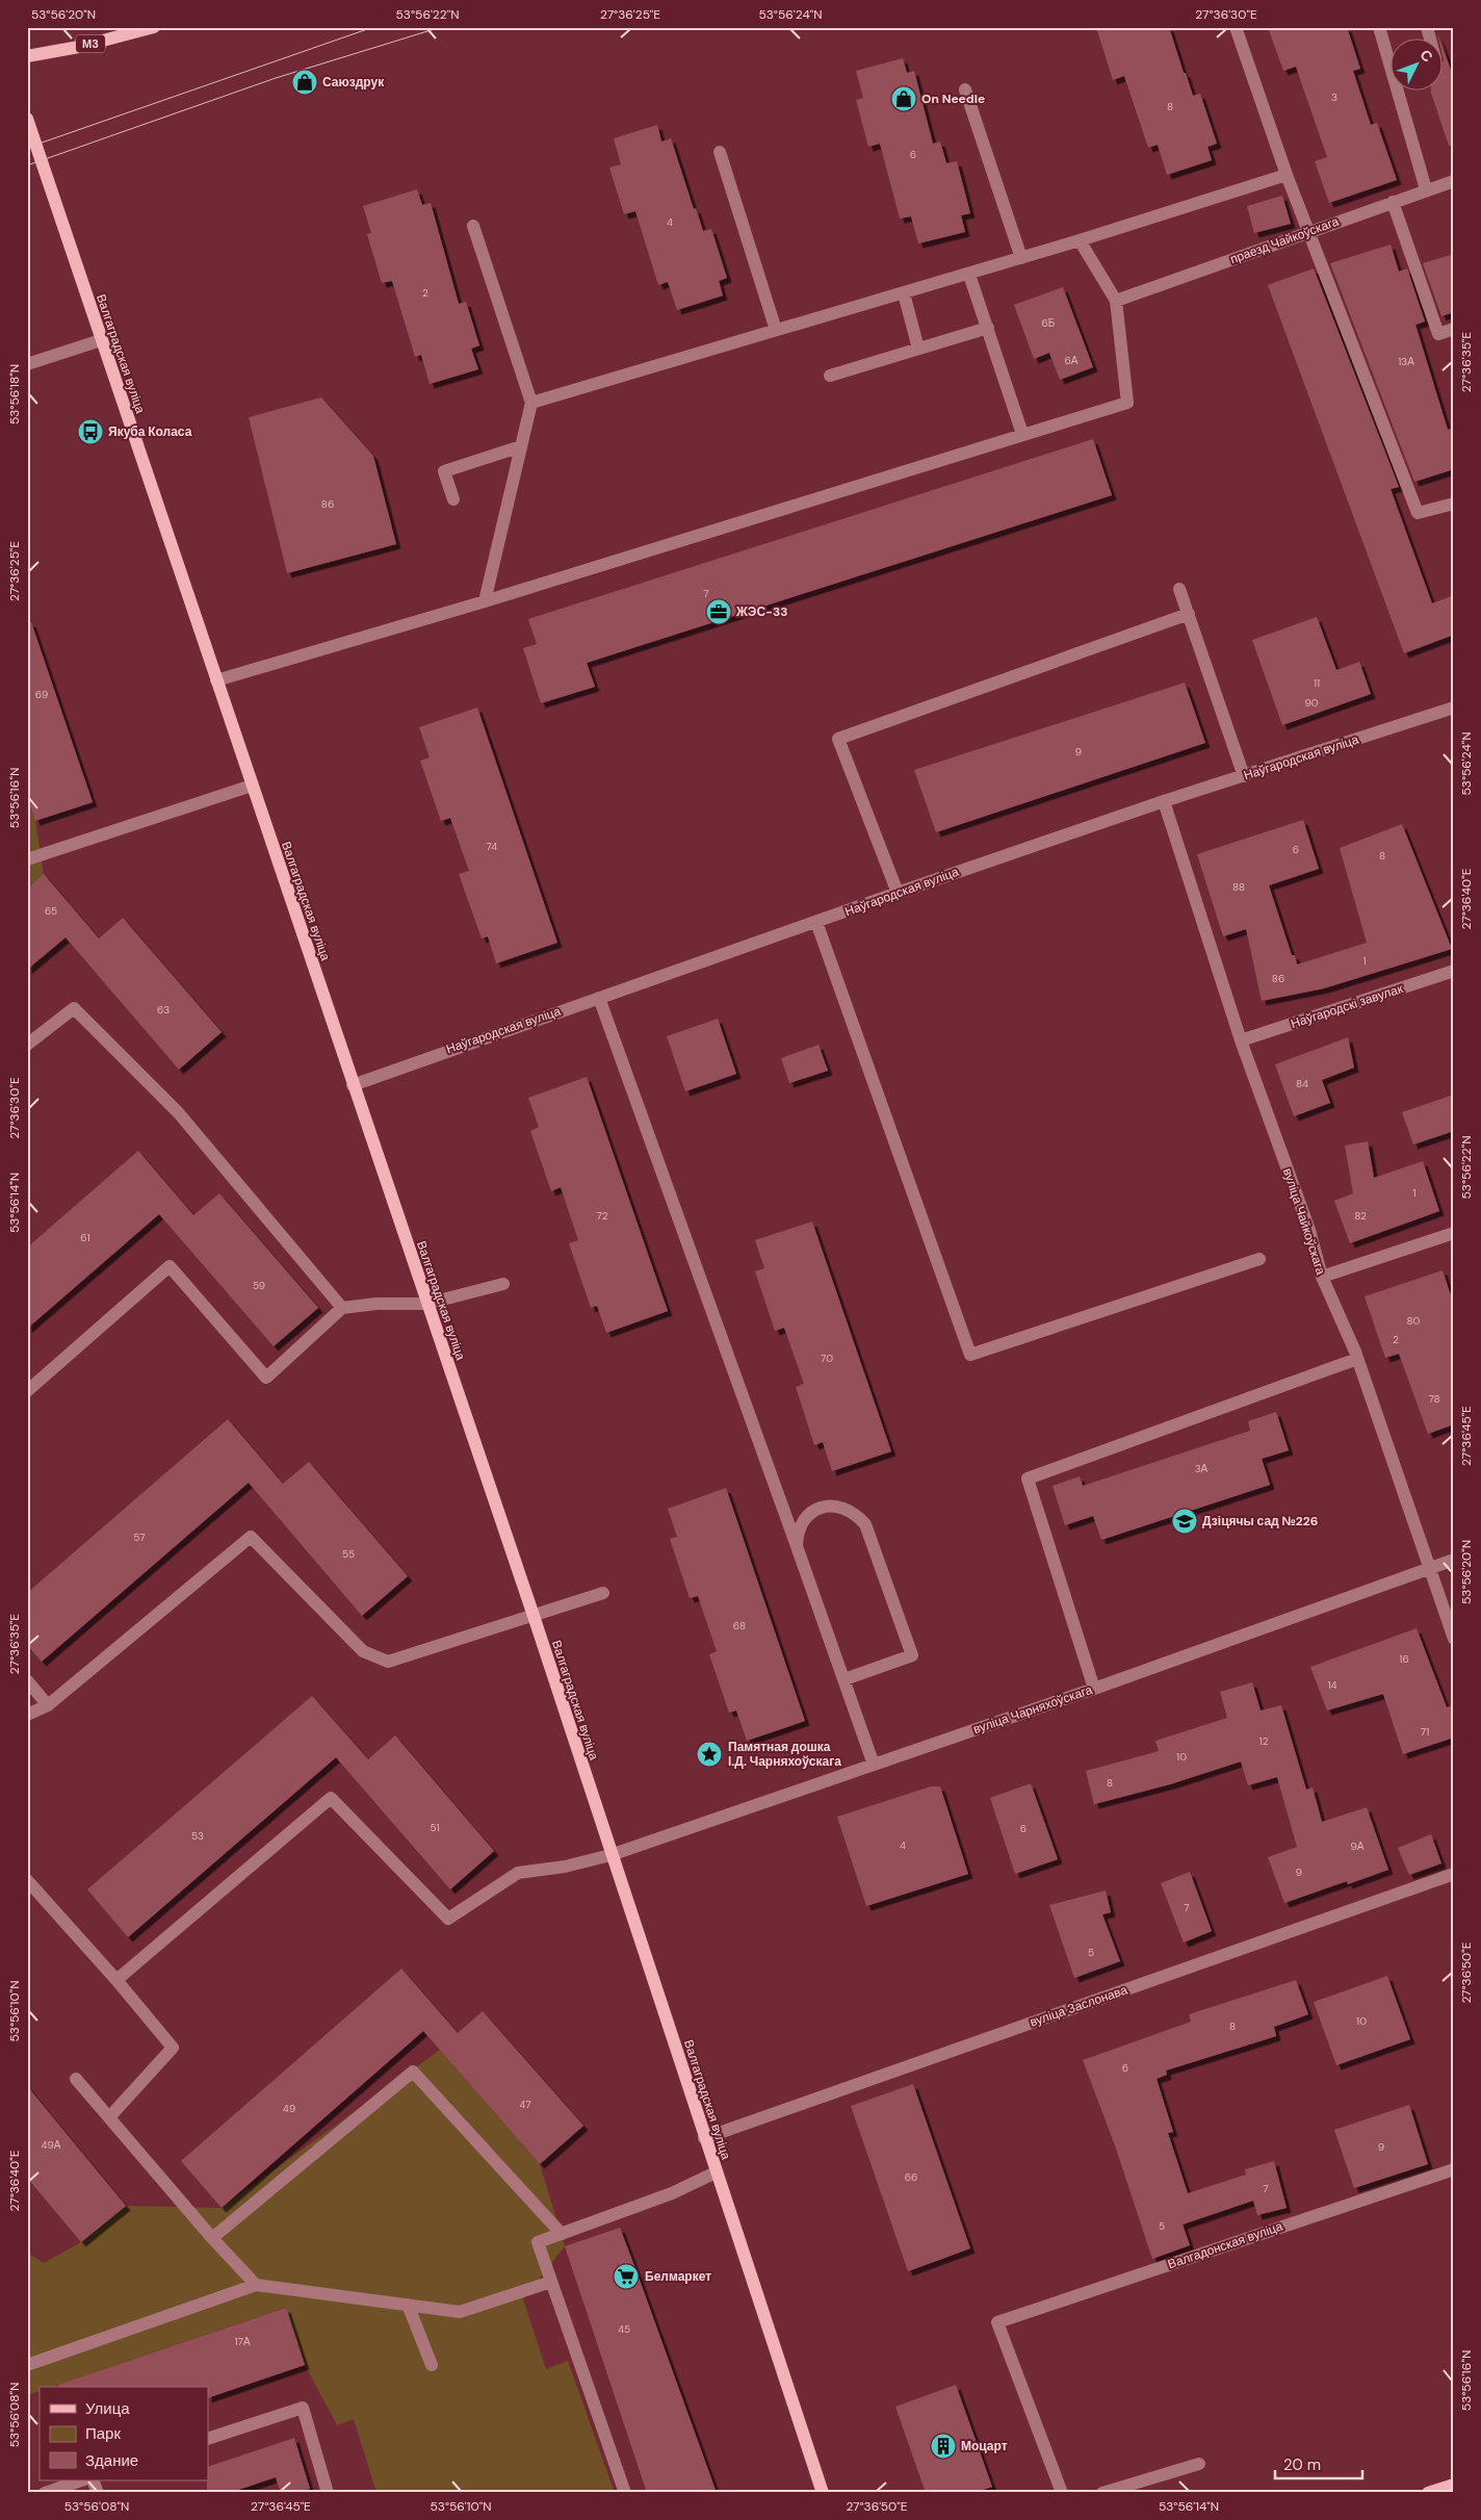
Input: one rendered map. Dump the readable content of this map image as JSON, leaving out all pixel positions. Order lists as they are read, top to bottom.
{
  "streets": {
    "main road": ["М3", "Валгаградская вуліца"],
    "street": [
      "праезд Чайкоўскага",
      "Наўгародская вуліца",
      "Наўгародскі завулак",
      "вуліца Чайкоўскага",
      "вуліца Чарняхоўскага",
      "вуліца Заслонава",
      "Валгадонская вуліца"
    ]
  },
  "crossings": [
    ["Валгаградская вуліца", "Наўгародская вуліца"],
    ["Валгаградская вуліца", "вуліца Чарняхоўскага"],
    ["Валгаградская вуліца", "вуліца Заслонава"],
    ["Наўгародская вуліца", "вуліца Чайкоўскага"],
    ["Наўгародскі завулак", "вуліца Чайкоўскага"],
    ["вуліца Чайкоўскага", "вуліца Чарняхоўскага"]
  ],
  "places": {
    "shop": ["Саюздрук", "On Needle"],
    "bus stop": ["Якуба Коласа"],
    "office": ["ЖЭС-33"],
    "school or university": ["Дзіцячы сад №226"],
    "place": ["Памятная дошка І.Д. Чарняхоўскага"],
    "supermarket": ["Белмаркет"],
    "building": ["Моцарт"]
  },
  "house_numbers": [
    "3",
    "8",
    "6",
    "4",
    "2",
    "6Б",
    "6А",
    "13А",
    "86",
    "7",
    "11",
    "69",
    "90",
    "9",
    "74",
    "6",
    "8",
    "88",
    "65",
    "1",
    "86",
    "63",
    "84",
    "1",
    "72",
    "82",
    "61",
    "59",
    "80",
    "2",
    "70",
    "78",
    "3А",
    "57",
    "55",
    "68",
    "16",
    "14",
    "71",
    "12",
    "10",
    "8",
    "51",
    "6",
    "53",
    "4",
    "9А",
    "9",
    "7",
    "5",
    "10",
    "8",
    "6",
    "47",
    "49",
    "49А",
    "9",
    "66",
    "7",
    "5",
    "45",
    "17А"
  ],
  "legend": ["Улица", "Парк", "Здание"],
  "scale_bar": "20 m",
  "north": "top right",
  "coordinates": [
    "53°56'20\"N",
    "53°56'22\"N",
    "27°36'25\"E",
    "53°56'24\"N",
    "27°36'30\"E",
    "27°36'35\"E",
    "53°56'18\"N",
    "53°56'16\"N",
    "27°36'40\"E",
    "53°56'14\"N",
    "27°36'45\"E",
    "27°36'50\"E",
    "53°56'10\"N",
    "53°56'08\"N"
  ]
}
